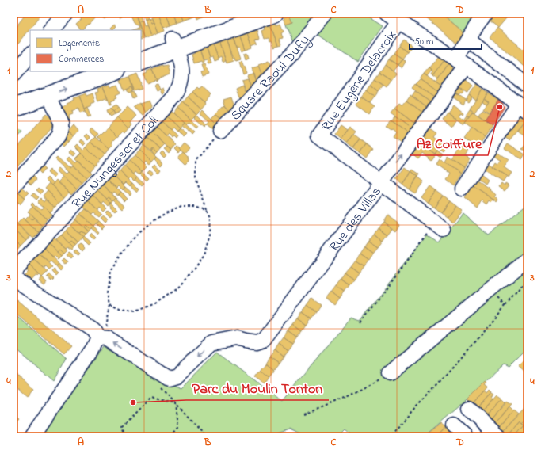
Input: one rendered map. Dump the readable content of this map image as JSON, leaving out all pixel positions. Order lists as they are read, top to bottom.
{
  "streets": {
    "street": [
      "Square Raoul Dufy",
      "Rue Eugène Delacroix",
      "Rue Nungesser et Coli",
      "Rue des Villas"
    ]
  },
  "crossings": [
    ["Rue Eugène Delacroix", "Rue des Villas"]
  ],
  "places": ["Az Coiffure", "Parc du Moulin Tonton"],
  "legend": ["Logements", "Commerces"],
  "scale_bar": "50 m",
  "grid": {
    "columns": [
      "A",
      "B",
      "C",
      "D"
    ],
    "rows": [
      "1",
      "2",
      "3",
      "4"
    ]
  }
}
